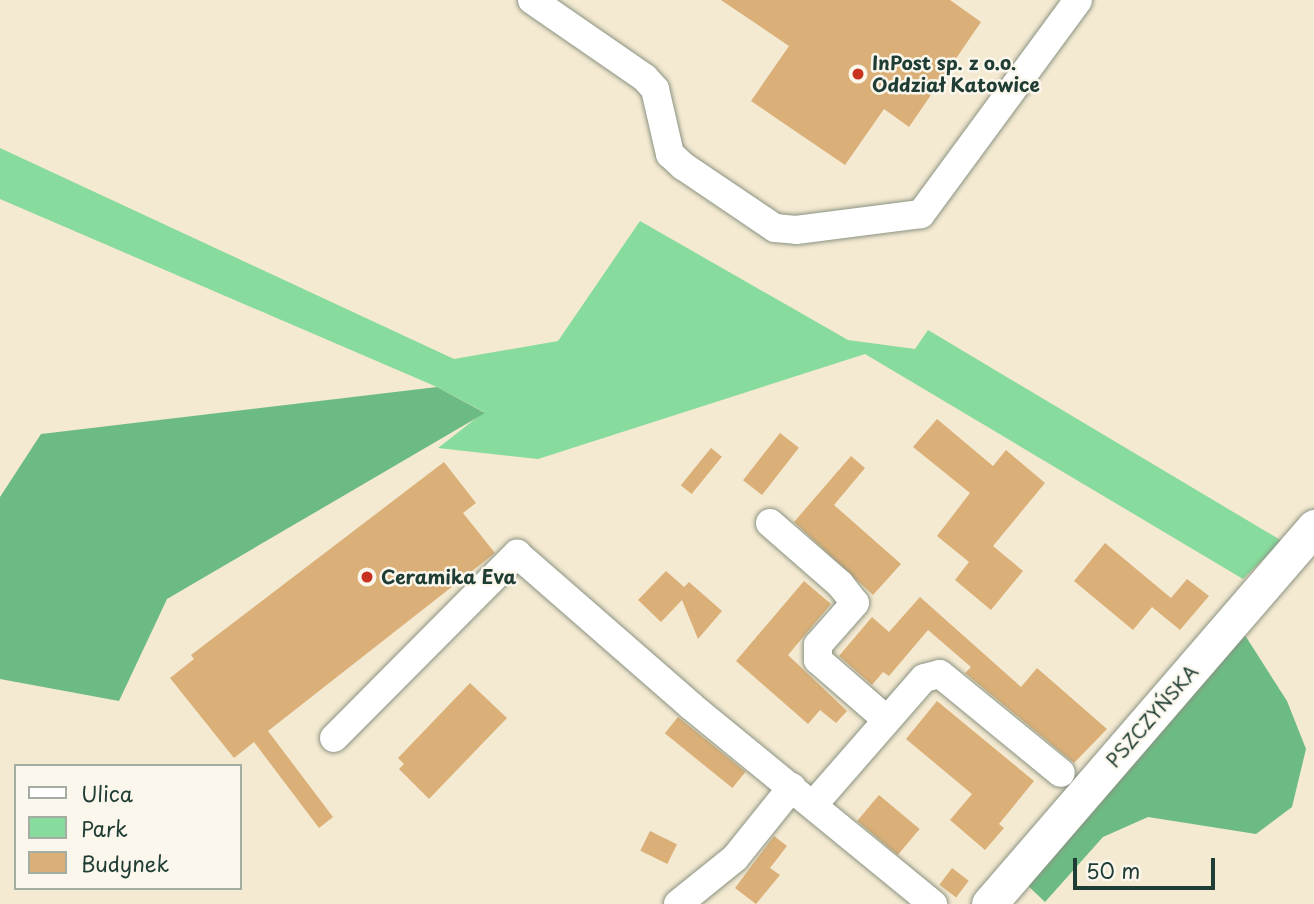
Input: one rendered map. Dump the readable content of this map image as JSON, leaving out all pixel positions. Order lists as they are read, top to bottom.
{
  "streets": {
    "main road": ["PSZCZYŃSKA"]
  },
  "places": ["InPost sp. z o.o. Oddział Katowice", "Ceramika Eva"],
  "legend": ["Ulica", "Park", "Budynek"],
  "scale_bar": "50 m"
}
